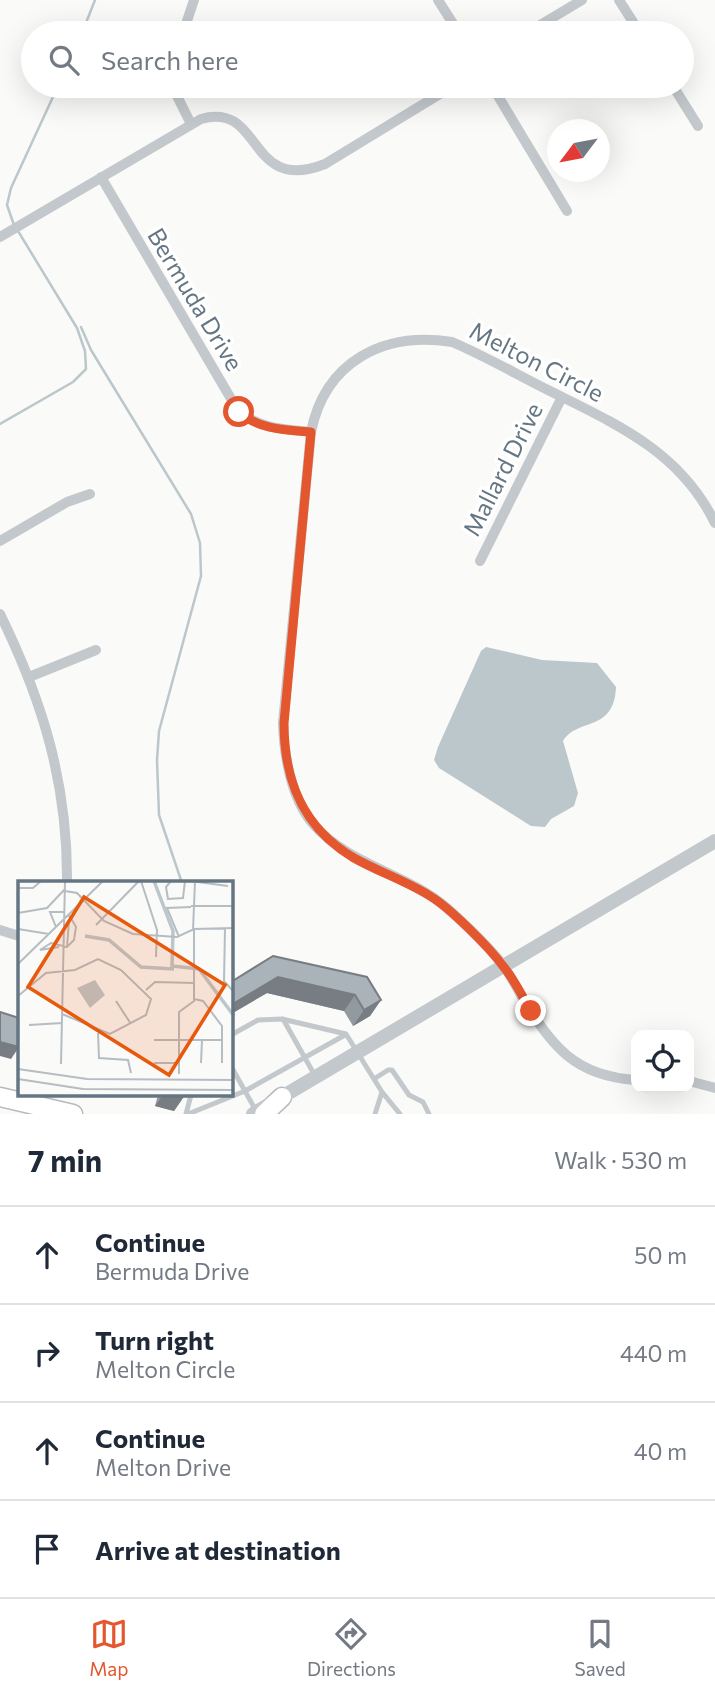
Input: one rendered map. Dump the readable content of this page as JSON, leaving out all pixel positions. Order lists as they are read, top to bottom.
{
  "streets": {
    "street": ["Bermuda Drive", "Melton Circle", "Mallard Drive"]
  },
  "crossings": [
    ["Bermuda Drive", "Melton Circle"],
    ["Melton Circle", "Mallard Drive"]
  ],
  "north": "bottom left",
  "page": {
    "search": "Search here",
    "heading": ["7 min", "Walk · 530 m"],
    "list": [
      ["Continue", "Bermuda Drive", "50 m"],
      ["Turn right", "Melton Circle", "440 m"],
      ["Continue", "Melton Drive", "40 m"],
      "Arrive at destination"
    ],
    "nav": ["Map", "Directions", "Saved"]
  }
}
